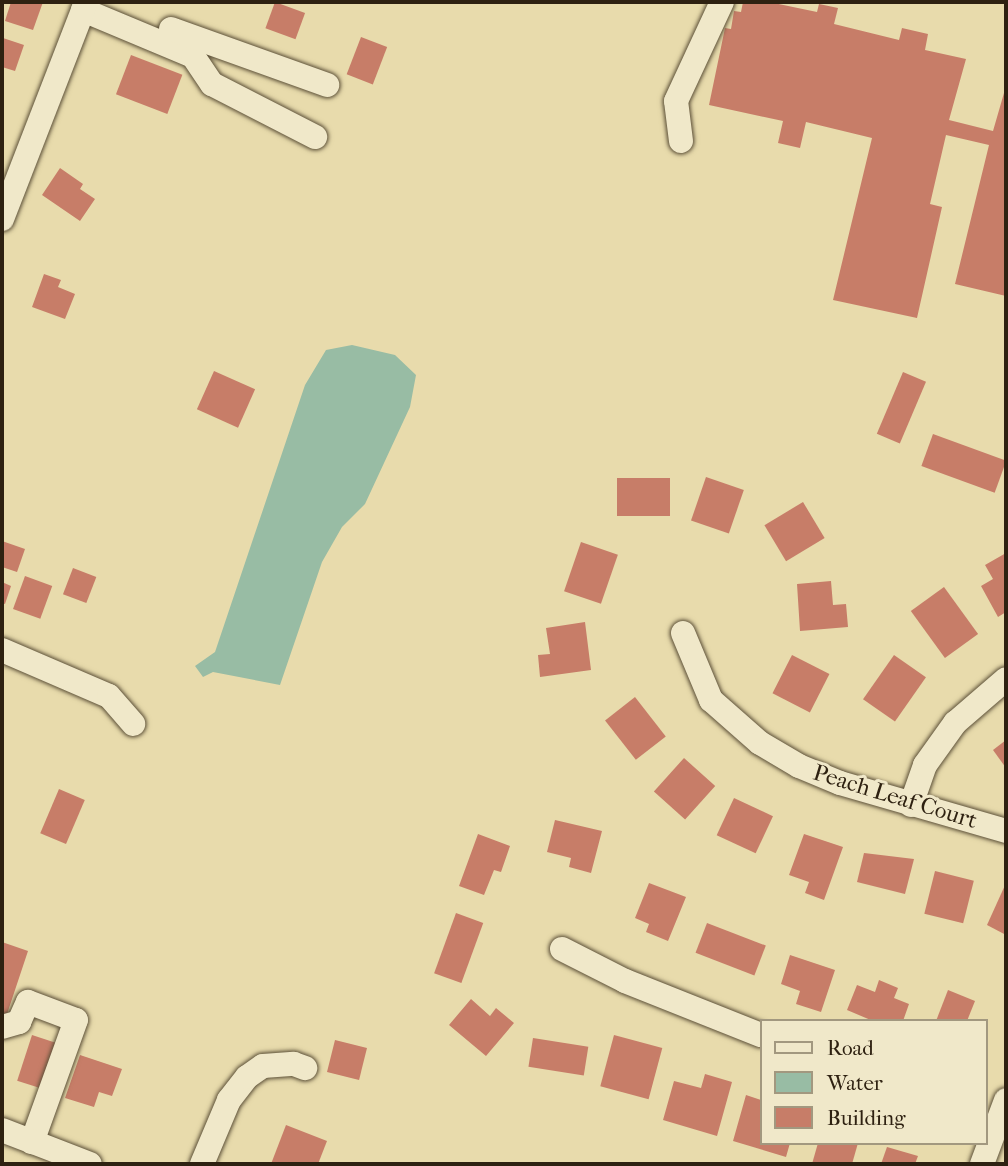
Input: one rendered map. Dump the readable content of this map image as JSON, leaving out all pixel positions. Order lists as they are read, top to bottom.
{
  "streets": {
    "street": ["Peach Leaf Court"]
  },
  "legend": ["Road", "Water", "Building"]
}
